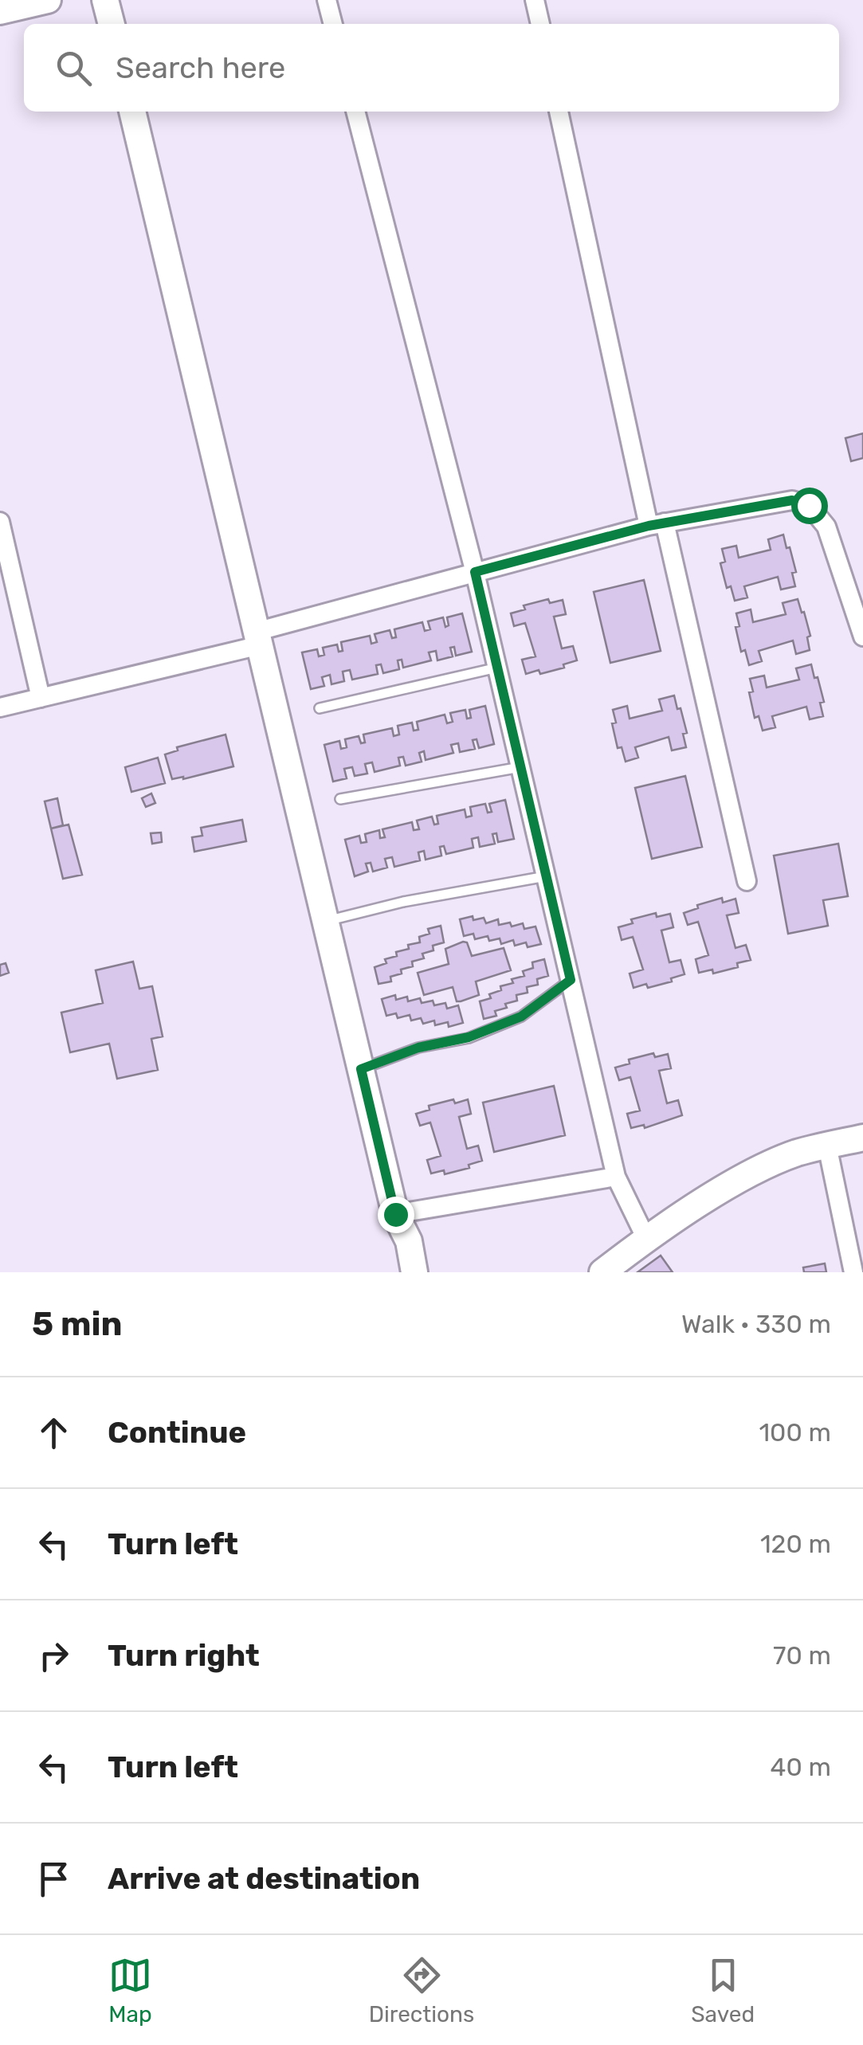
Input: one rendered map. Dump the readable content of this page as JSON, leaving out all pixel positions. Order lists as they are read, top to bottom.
{
  "page": {
    "search": "Search here",
    "heading": ["5 min", "Walk · 330 m"],
    "list": [
      ["Continue", "100 m"],
      ["Turn left", "120 m"],
      ["Turn right", "70 m"],
      ["Turn left", "40 m"],
      "Arrive at destination"
    ],
    "nav": ["Map", "Directions", "Saved"]
  }
}
